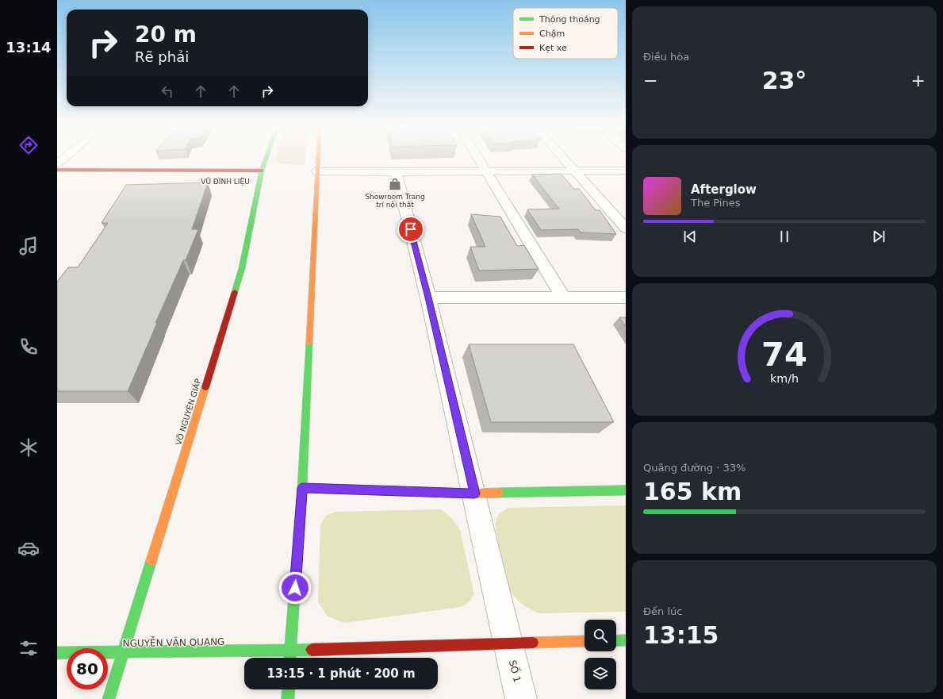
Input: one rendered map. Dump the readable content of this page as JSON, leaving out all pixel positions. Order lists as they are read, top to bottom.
{
  "streets": {
    "main road": ["VŨ ĐÌNH LIỆU", "VÕ NGUYÊN GIÁP", "NGUYỄN VĂN QUANG"],
    "street": ["SỐ 1"]
  },
  "crossings": [
    ["VŨ ĐÌNH LIỆU", "VÕ NGUYÊN GIÁP"],
    ["VÕ NGUYÊN GIÁP", "NGUYỄN VĂN QUANG"],
    ["NGUYỄN VĂN QUANG", "SỐ 1"]
  ],
  "places": {
    "shop": ["Showroom Trang trí nội thất"]
  },
  "legend": ["Thông thoáng", "Chậm", "Kẹt xe"],
  "page": {
    "tabs": "13:14",
    "tile": [
      "Điều hòa",
      ["Quãng đường · 33%", "165 km"],
      ["Đến lúc", "13:15"]
    ],
    "turn": ["20 m", "Rẽ phải"],
    "heat": ["−", "23°", "+"],
    "song": ["Afterglow", "The Pines"],
    "limit": "80",
    "trip": "13:15 · 1 phút · 200 m",
    "gauge": ["74", "km/h"]
  }
}
